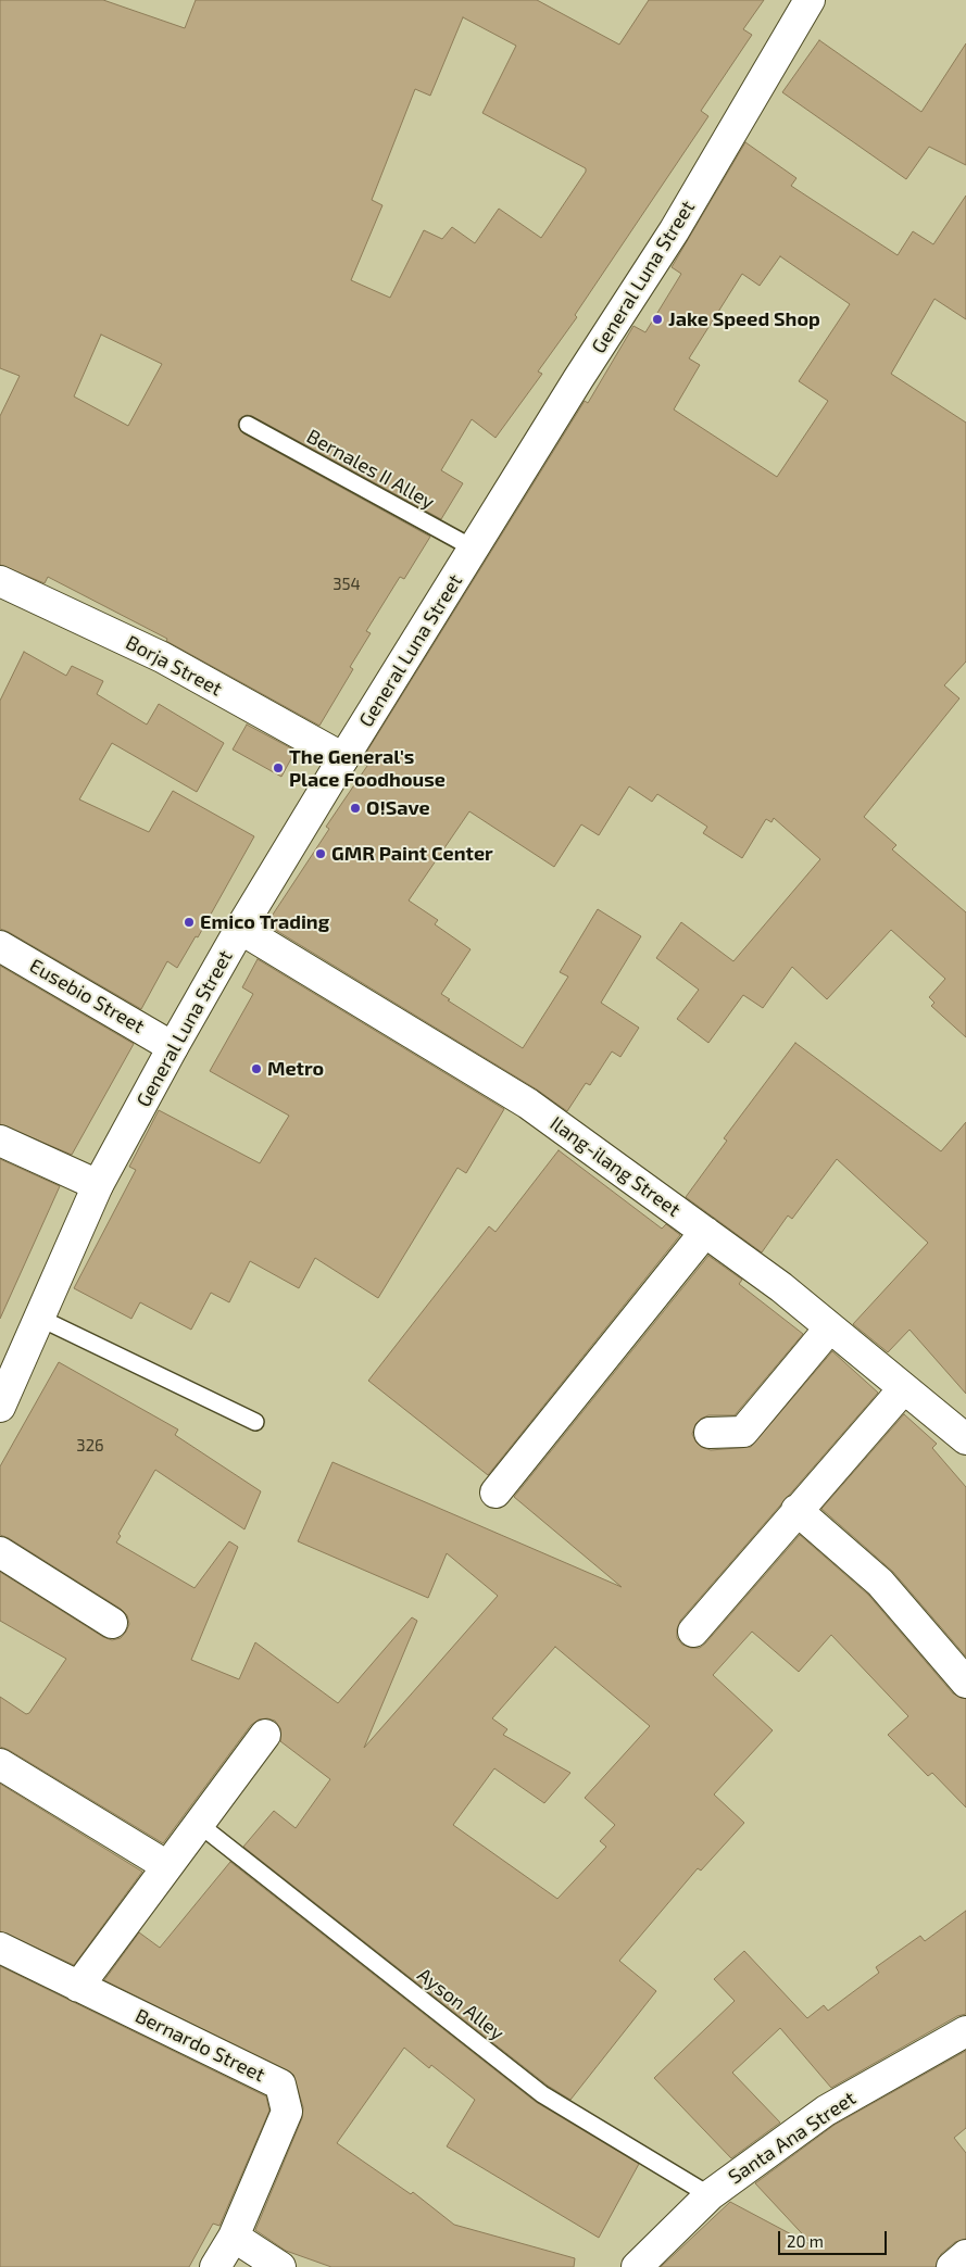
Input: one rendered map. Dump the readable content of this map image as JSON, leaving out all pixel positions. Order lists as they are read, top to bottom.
{
  "streets": {
    "street": [
      "General Luna Street",
      "Borja Street",
      "Eusebio Street",
      "Ilang-ilang Street",
      "Bernardo Street",
      "Santa Ana Street"
    ],
    "lane": ["Bernales II Alley", "Ayson Alley"]
  },
  "crossings": [
    ["General Luna Street", "Bernales II Alley"],
    ["General Luna Street", "Borja Street"],
    ["General Luna Street", "Eusebio Street"],
    ["General Luna Street", "Ilang-ilang Street"],
    ["Ayson Alley", "Santa Ana Street"]
  ],
  "places": [
    "Jake Speed Shop",
    "The General's Place Foodhouse",
    "O!Save",
    "GMR Paint Center",
    "Emico Trading",
    "Metro"
  ],
  "house_numbers": ["354", "326"],
  "scale_bar": "20 m"
}
